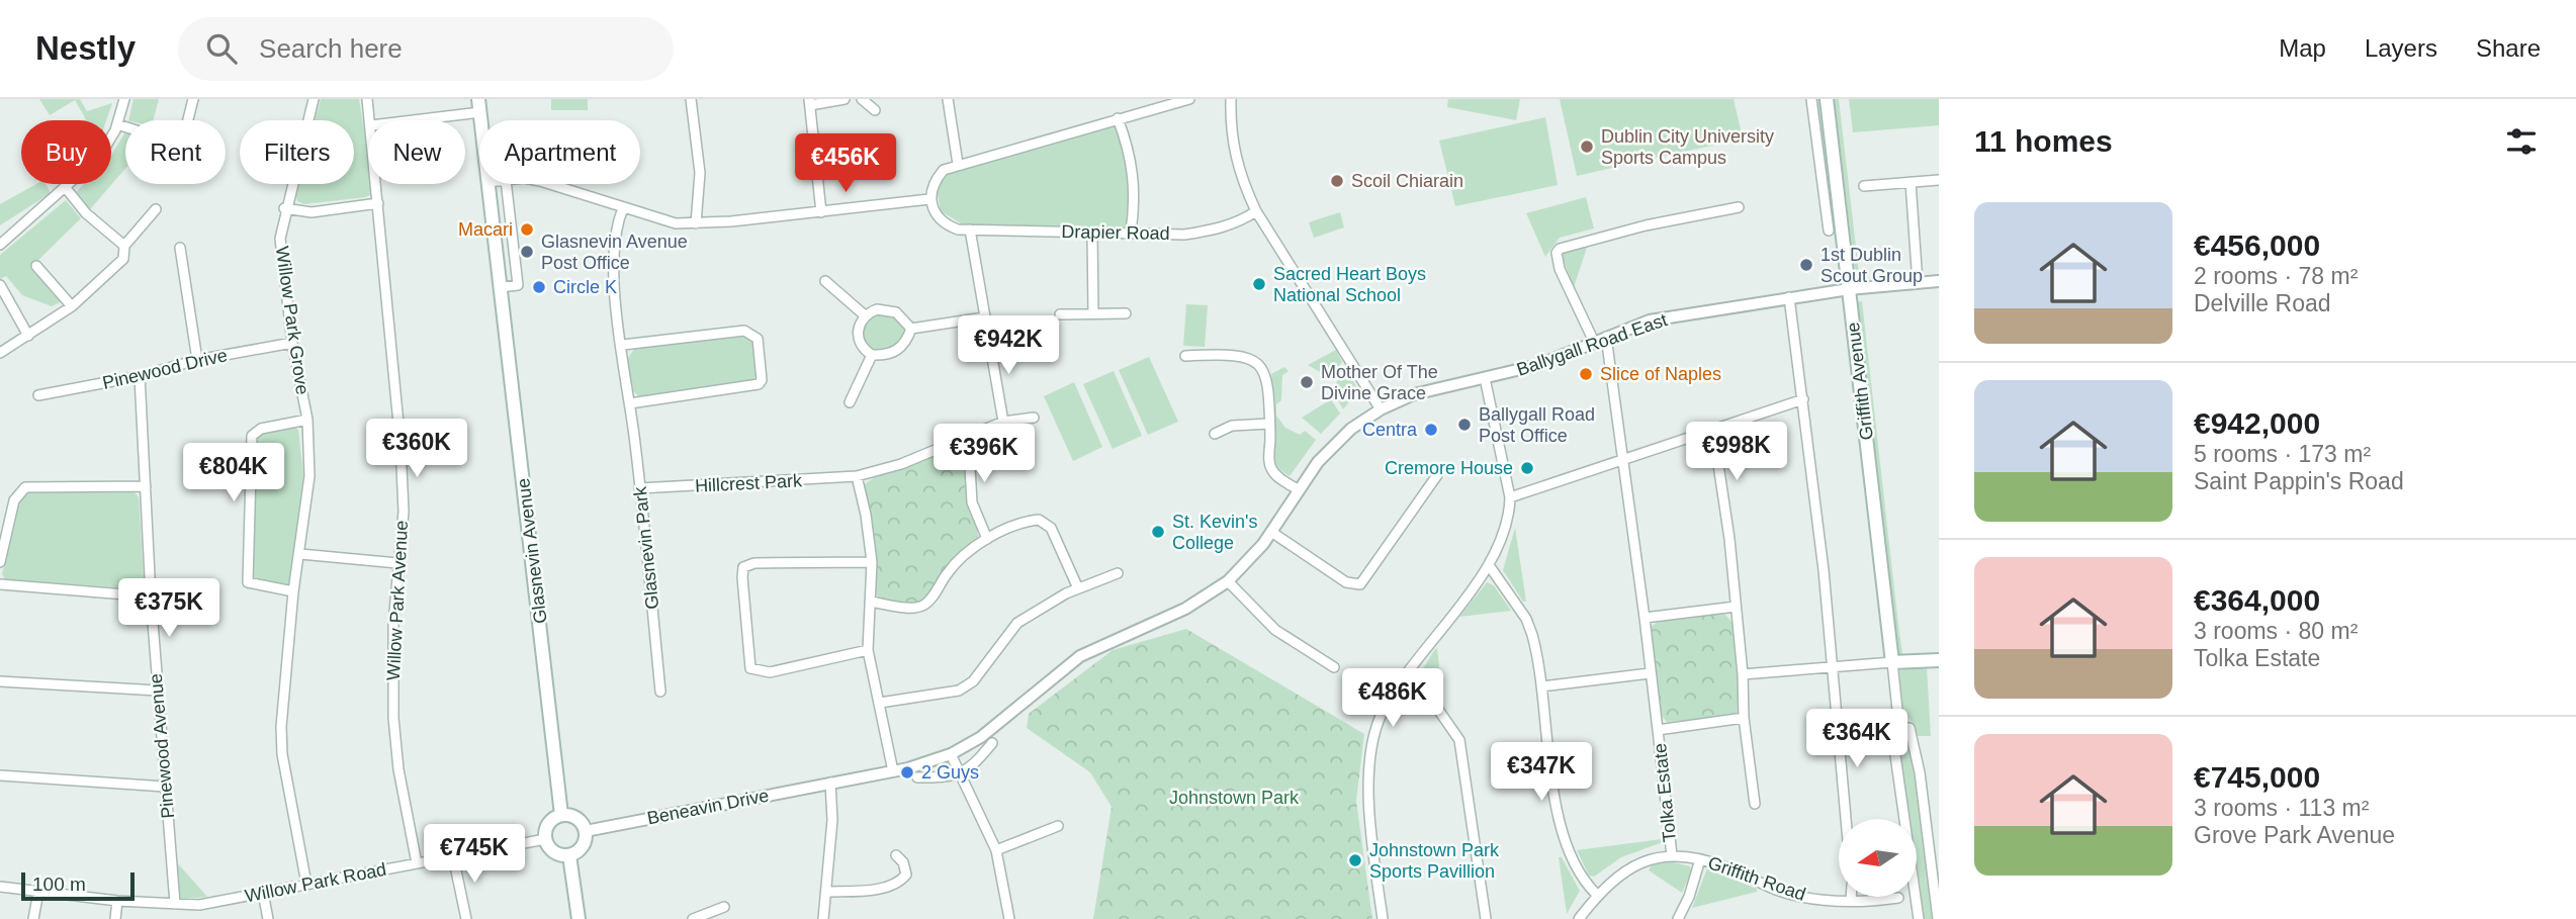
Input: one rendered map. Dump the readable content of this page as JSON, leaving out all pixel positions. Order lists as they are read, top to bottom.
{
  "streets": {
    "main road": ["Griffith Avenue", "Glasnevin Avenue"],
    "street": [
      "Drapier Road",
      "Willow Park Grove",
      "Ballygall Road East",
      "Pinewood Drive",
      "Hillcrest Park",
      "Glasnevin Park",
      "Willow Park Avenue",
      "Pinewood Avenue",
      "Tolka Estate",
      "Beneavin Drive",
      "Griffith Road",
      "Willow Park Road"
    ]
  },
  "crossings": [
    ["Willow Park Grove", "Pinewood Drive"],
    ["Willow Park Grove", "Willow Park Road"],
    ["Ballygall Road East", "Griffith Avenue"],
    ["Ballygall Road East", "Tolka Estate"],
    ["Ballygall Road East", "Beneavin Drive"],
    ["Pinewood Drive", "Pinewood Avenue"],
    ["Hillcrest Park", "Glasnevin Park"],
    ["Glasnevin Avenue", "Beneavin Drive"],
    ["Glasnevin Avenue", "Willow Park Road"],
    ["Willow Park Avenue", "Willow Park Road"],
    ["Pinewood Avenue", "Willow Park Road"],
    ["Tolka Estate", "Griffith Road"],
    ["Beneavin Drive", "Willow Park Road"]
  ],
  "parks": ["Johnstown Park"],
  "places": [
    "Dublin City University Sports Campus",
    "Scoil Chiarain",
    "Macari",
    "Glasnevin Avenue Post Office",
    "1st Dublin Scout Group",
    "Sacred Heart Boys National School",
    "Circle K",
    "Slice of Naples",
    "Mother Of The Divine Grace",
    "Ballygall Road Post Office",
    "Centra",
    "Cremore House",
    "St. Kevin's College",
    "2 Guys",
    "Johnstown Park Sports Pavillion"
  ],
  "scale_bar": "100 m",
  "north": "left",
  "page": {
    "header": "Nestly",
    "search": "Search here",
    "nav": ["Map", "Layers", "Share"],
    "heading": "11 homes",
    "chip": [
      "Buy",
      "Rent",
      "Filters",
      "New",
      "Apartment"
    ],
    "price": [
      "€456K",
      "€942K",
      "€360K",
      "€998K",
      "€396K",
      "€804K",
      "€375K",
      "€486K",
      "€364K",
      "€347K",
      "€745K"
    ],
    "list": [
      {
        "name": "€456,000",
        "note": "2 rooms · 78 m² · Delville Road"
      },
      {
        "name": "€942,000",
        "note": "5 rooms · 173 m² · Saint Pappin's Road"
      },
      {
        "name": "€364,000",
        "note": "3 rooms · 80 m² · Tolka Estate"
      },
      {
        "name": "€745,000",
        "note": "3 rooms · 113 m² · Grove Park Avenue"
      }
    ],
    "scale": "100 m"
  }
}
